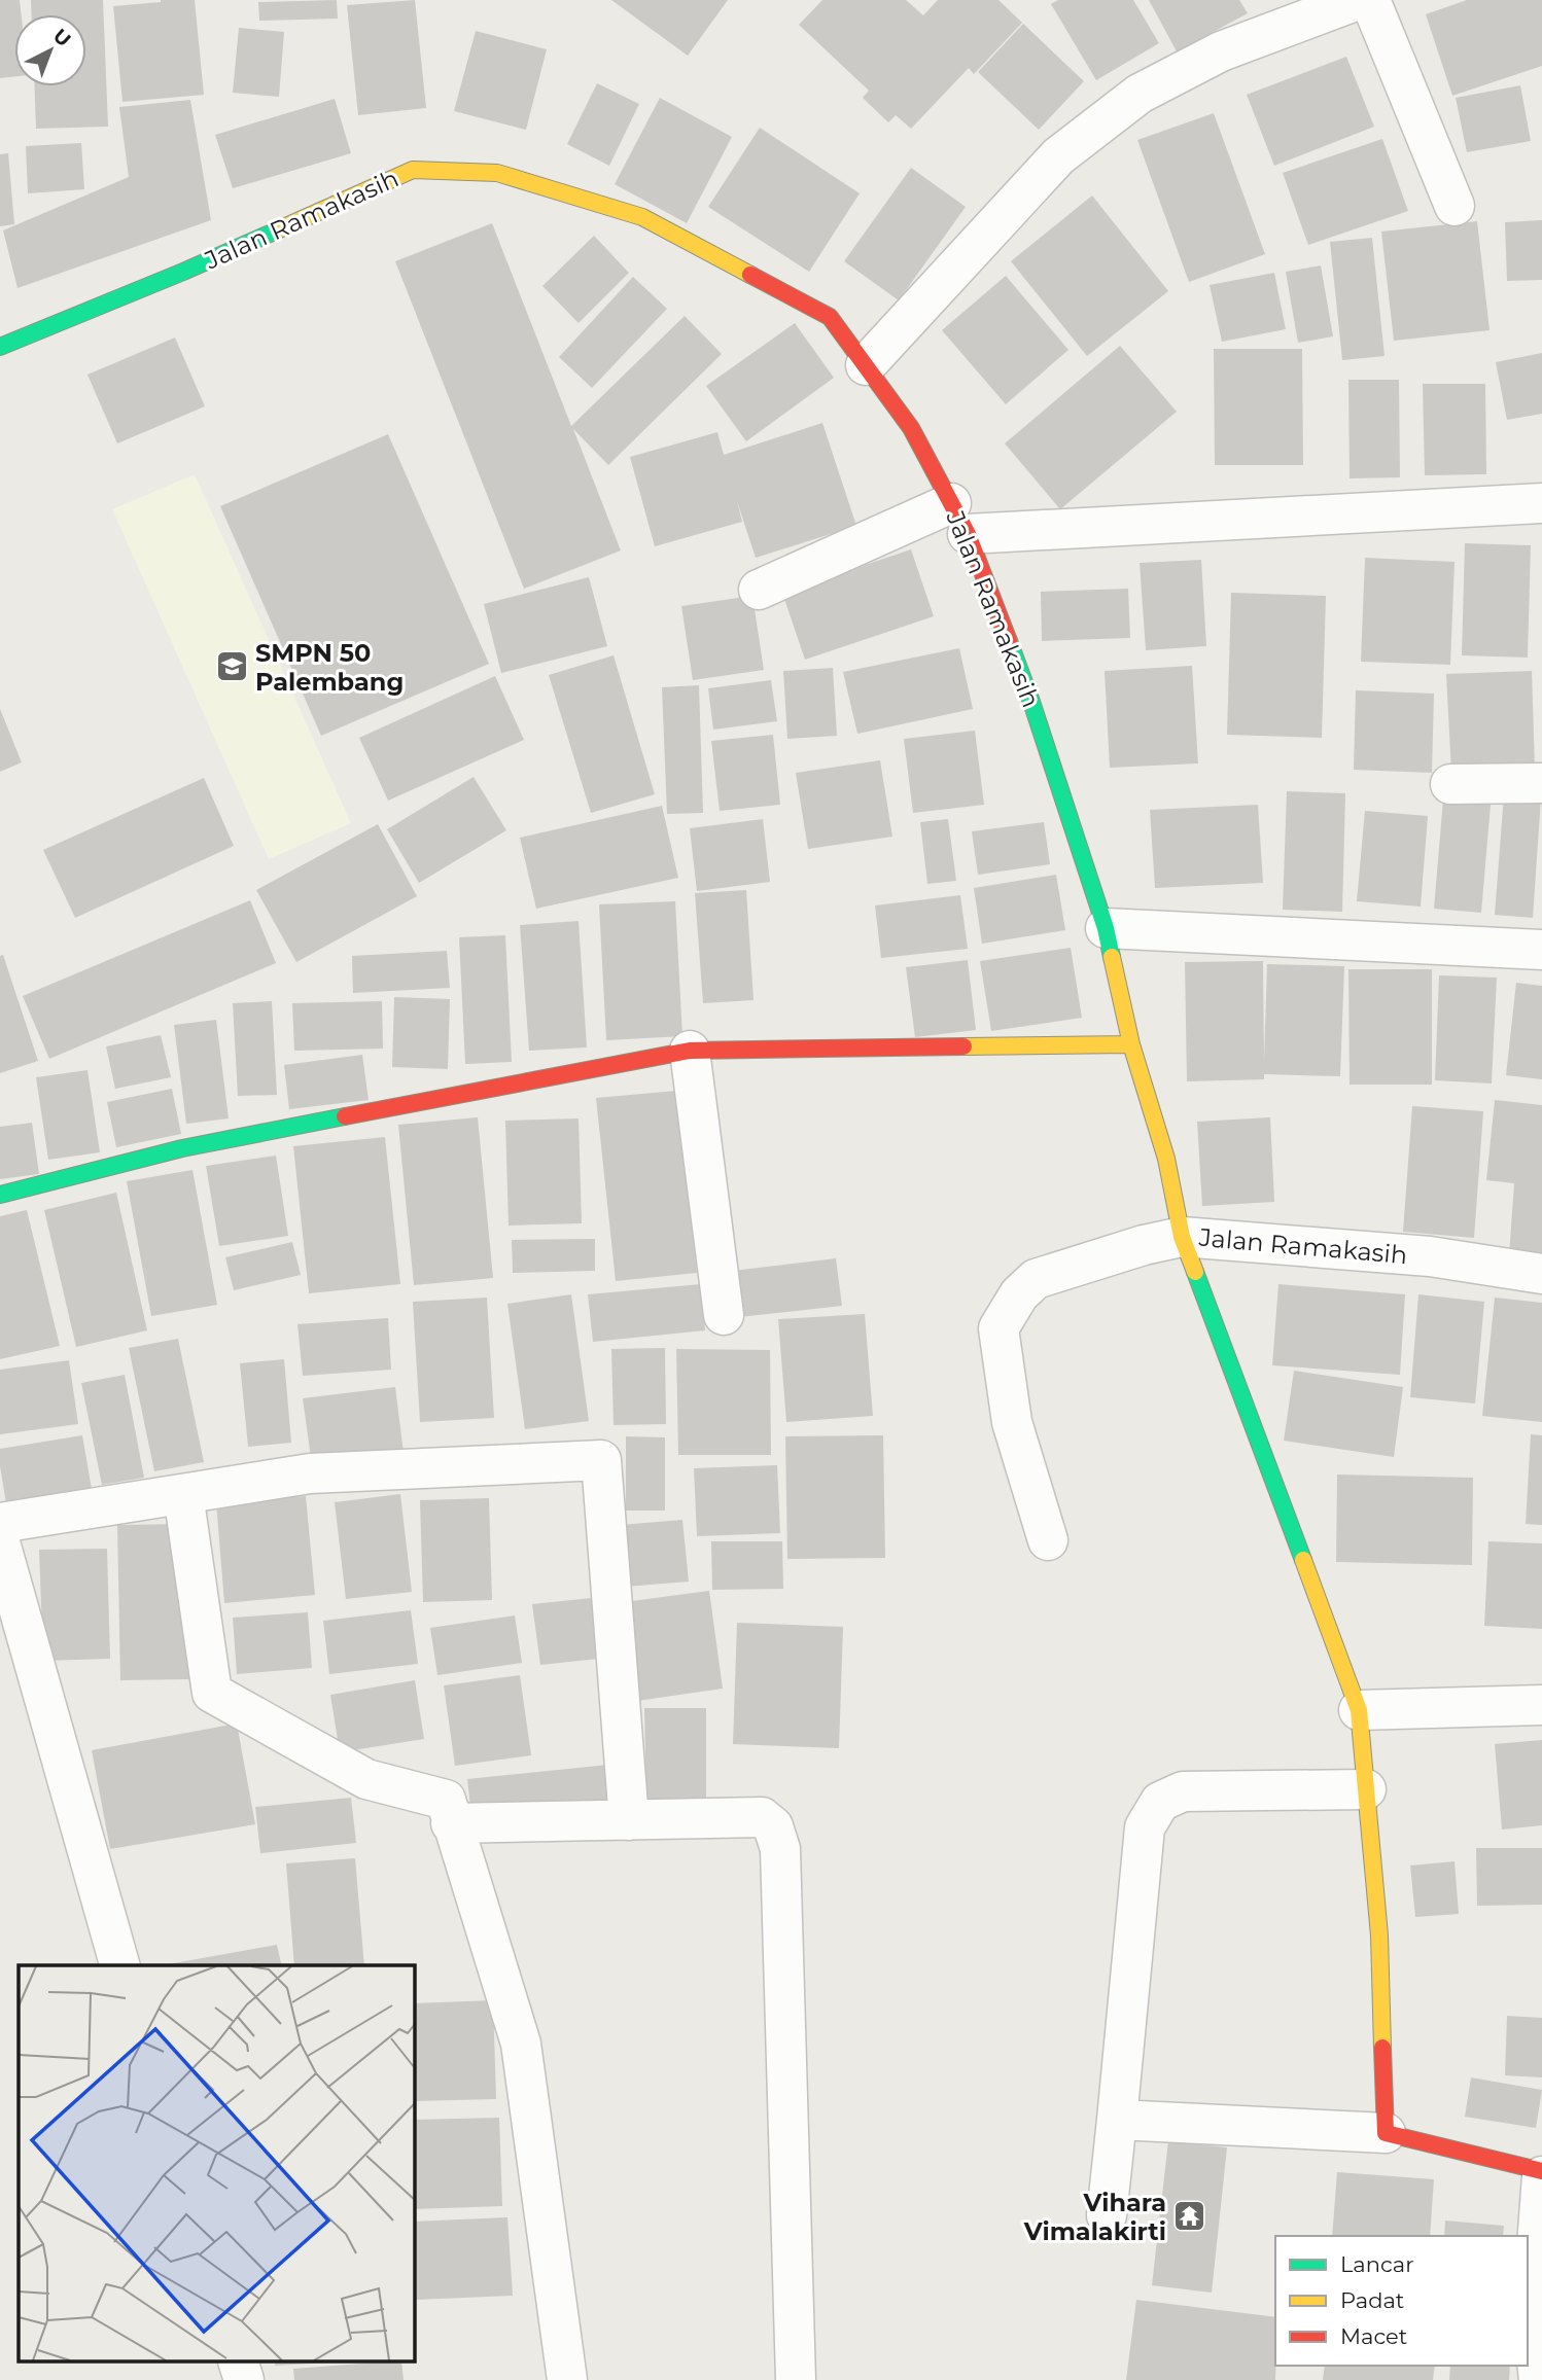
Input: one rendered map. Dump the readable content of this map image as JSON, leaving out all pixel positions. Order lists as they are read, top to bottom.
{
  "streets": {
    "street": ["Jalan Ramakasih"]
  },
  "places": {
    "school or university": ["SMPN 50 Palembang"],
    "temple": ["Vihara Vimalakirti"]
  },
  "legend": ["Lancar", "Padat", "Macet"],
  "north": "top right"
}
